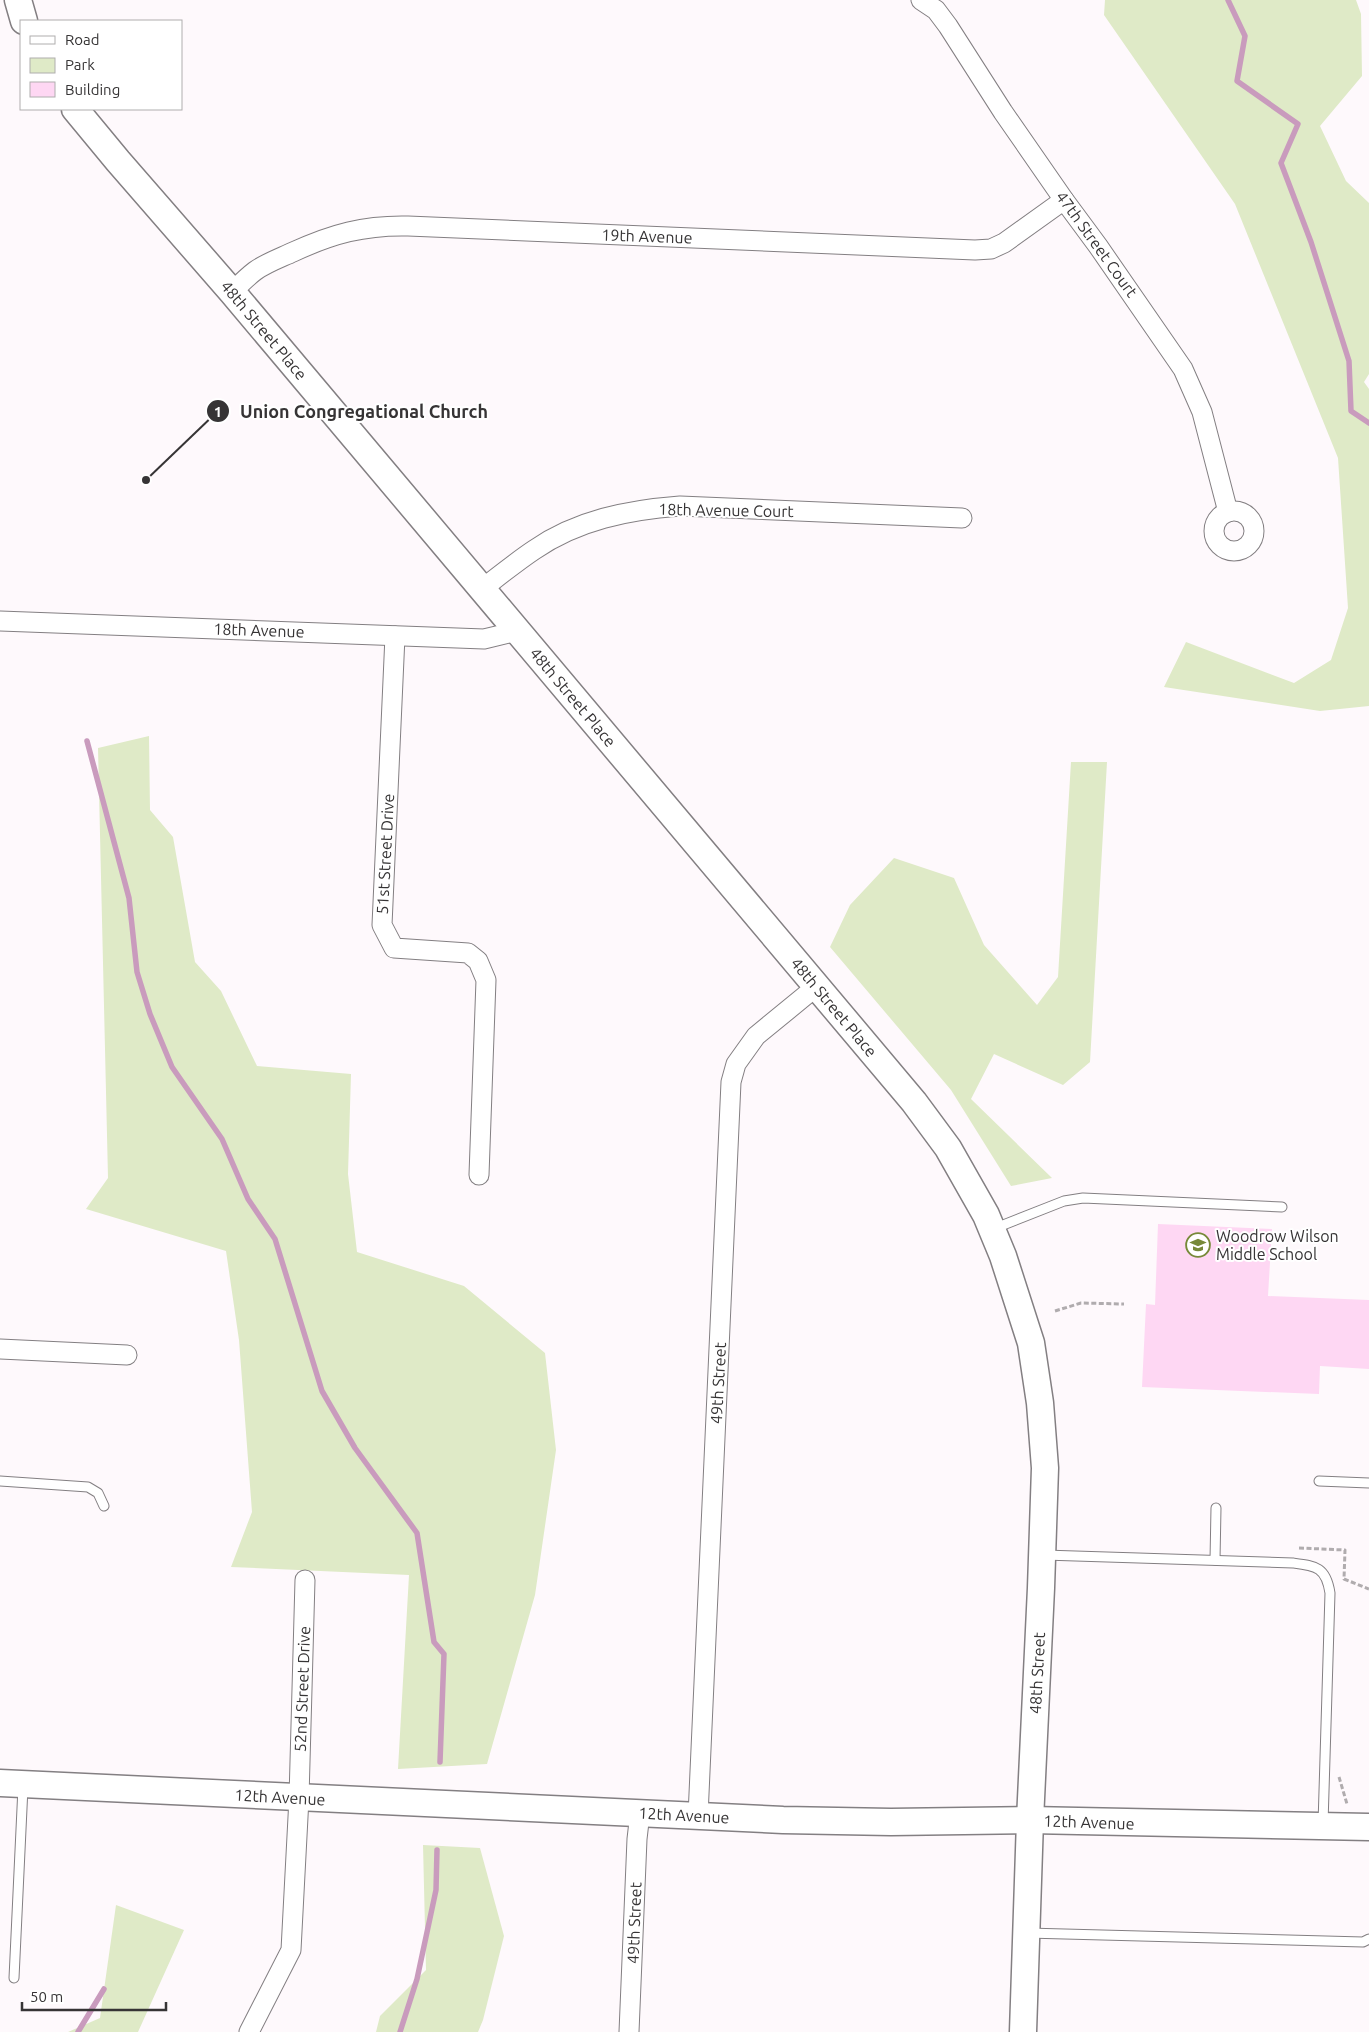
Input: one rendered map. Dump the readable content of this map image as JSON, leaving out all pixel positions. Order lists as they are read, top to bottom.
{
  "streets": {
    "street": [
      "19th Avenue",
      "47th Street Court",
      "48th Street Place",
      "18th Avenue Court",
      "18th Avenue",
      "51st Street Drive",
      "49th Street",
      "48th Street",
      "52nd Street Drive",
      "12th Avenue"
    ]
  },
  "crossings": [
    ["19th Avenue", "47th Street Court"],
    ["19th Avenue", "48th Street Place"],
    ["48th Street Place", "18th Avenue Court"],
    ["48th Street Place", "18th Avenue"],
    ["48th Street Place", "49th Street"],
    ["48th Street Place", "48th Street"],
    ["18th Avenue", "51st Street Drive"],
    ["49th Street", "12th Avenue"],
    ["48th Street", "12th Avenue"],
    ["52nd Street Drive", "12th Avenue"]
  ],
  "places": {
    "other": ["Union Congregational Church"],
    "school or university": ["Woodrow Wilson Middle School"]
  },
  "legend": ["Road", "Park", "Building"],
  "scale_bar": "50 m"
}
